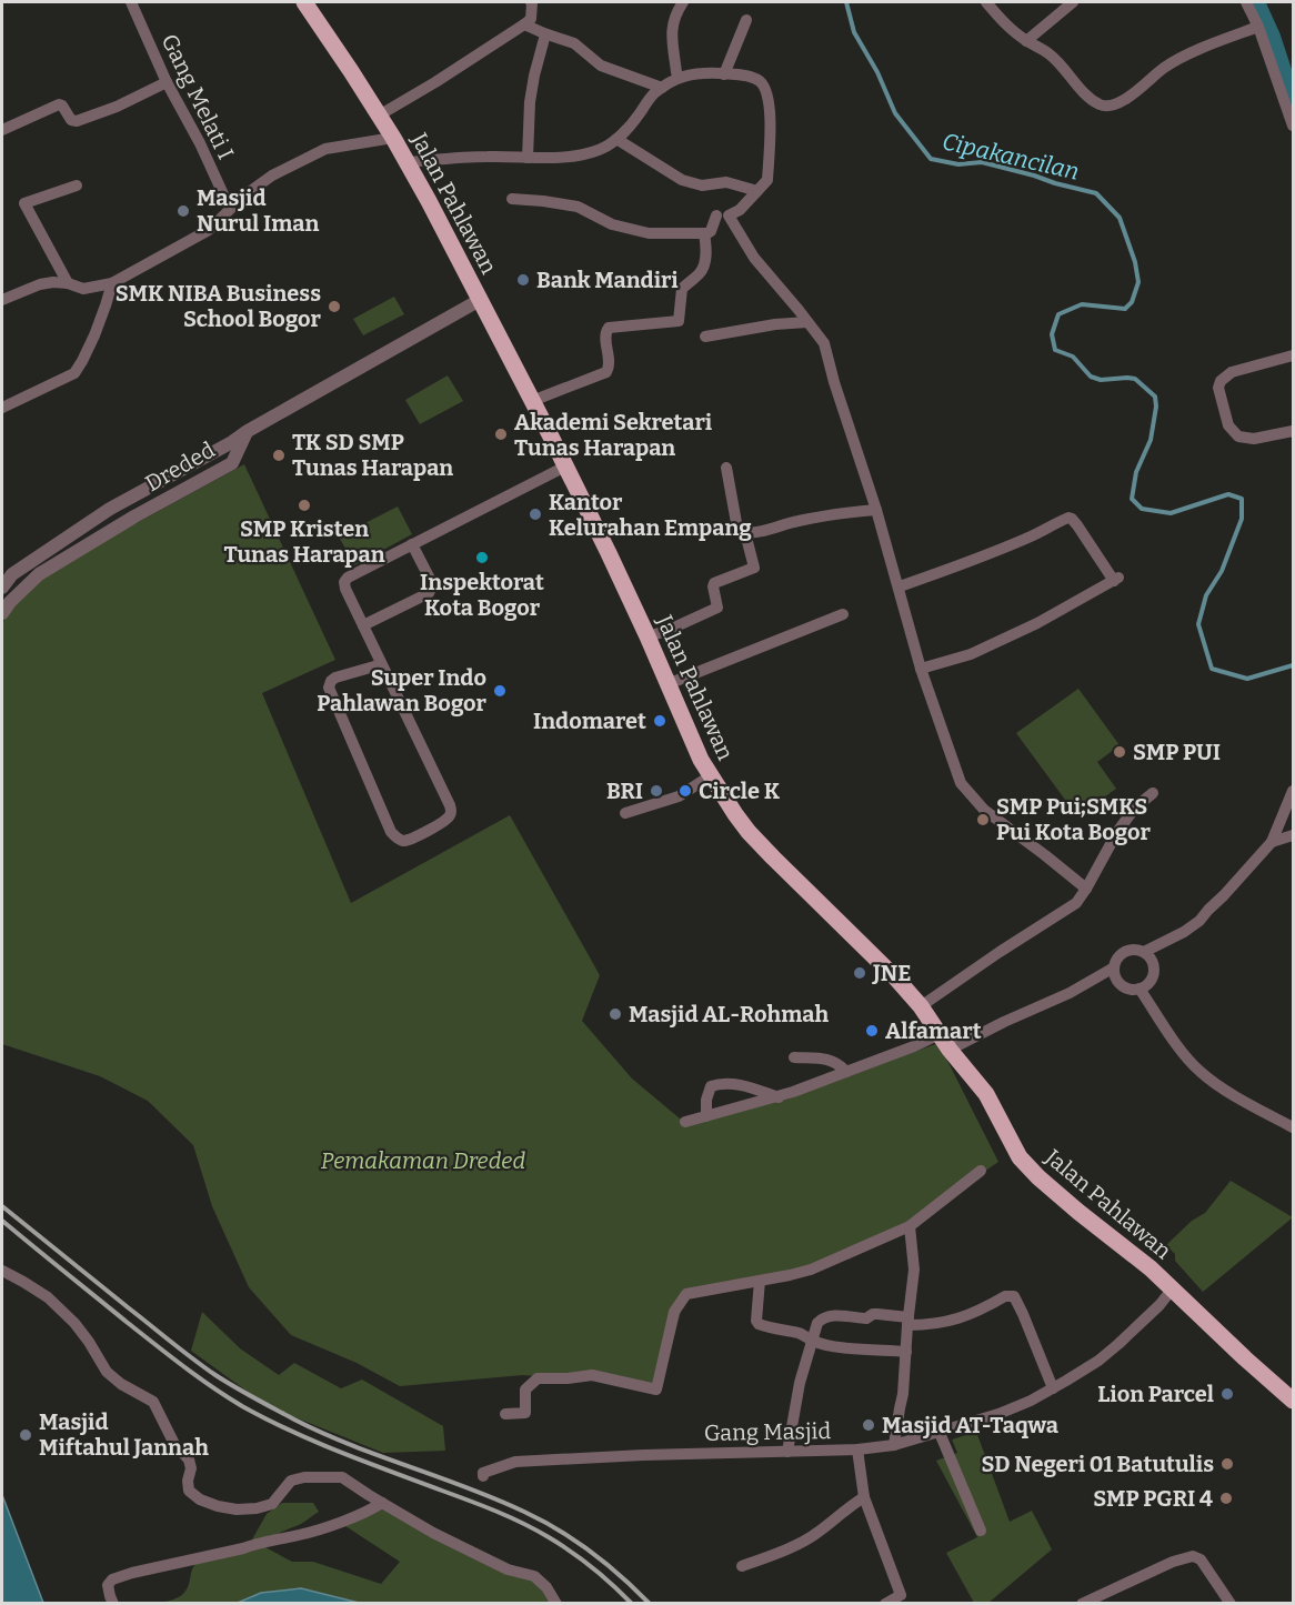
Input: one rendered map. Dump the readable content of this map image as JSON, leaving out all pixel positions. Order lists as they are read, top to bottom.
{
  "streets": {
    "main road": ["Jalan Pahlawan"],
    "street": ["Gang Melati I", "Dreded", "Gang Masjid"]
  },
  "crossings": [
    ["Jalan Pahlawan", "Gang Masjid"]
  ],
  "water": ["Cipakancilan"],
  "parks": ["Pemakaman Dreded"],
  "places": [
    "Masjid Nurul Iman",
    "Bank Mandiri",
    "SMK NIBA Business School Bogor",
    "Akademi Sekretari Tunas Harapan",
    "TK SD SMP Tunas Harapan",
    "SMP Kristen Tunas Harapan",
    "Kantor Kelurahan Empang",
    "Inspektorat Kota Bogor",
    "Super Indo Pahlawan Bogor",
    "Indomaret",
    "SMP PUI",
    "BRI",
    "Circle K",
    "SMP Pui;SMKS Pui Kota Bogor",
    "JNE",
    "Masjid AL-Rohmah",
    "Alfamart",
    "Lion Parcel",
    "Masjid AT-Taqwa",
    "Masjid Miftahul Jannah",
    "SD Negeri 01 Batutulis",
    "SMP PGRI 4"
  ]
}
